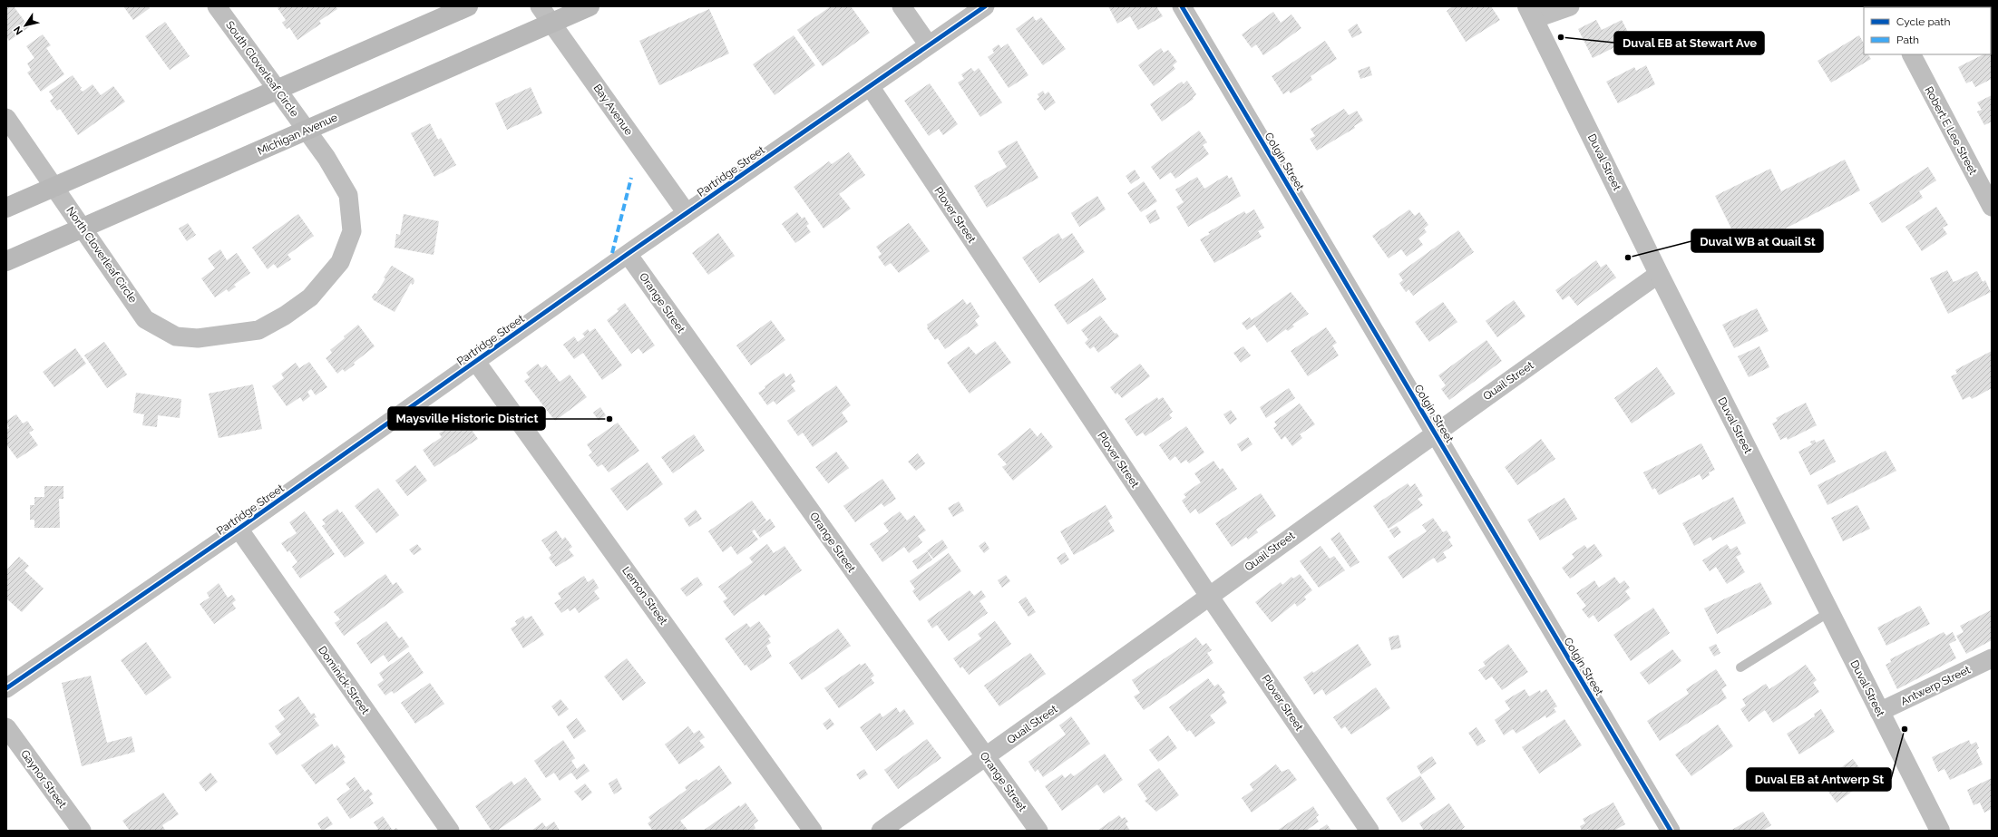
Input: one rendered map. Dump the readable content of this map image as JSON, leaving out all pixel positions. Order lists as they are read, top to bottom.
{
  "streets": {
    "main road": ["Michigan Avenue"],
    "street": [
      "South Cloverleaf Circle",
      "Bay Avenue",
      "Robert E Lee Street",
      "Colgin Street",
      "Duval Street",
      "Partridge Street",
      "Plover Street",
      "North Cloverleaf Circle",
      "Orange Street",
      "Quail Street",
      "Lemon Street",
      "Dominick Street",
      "Antwerp Street",
      "Gaynor Street"
    ]
  },
  "crossings": [
    ["South Cloverleaf Circle", "Michigan Avenue"],
    ["South Cloverleaf Circle", "North Cloverleaf Circle"],
    ["Bay Avenue", "Michigan Avenue"],
    ["Bay Avenue", "Partridge Street"],
    ["Michigan Avenue", "North Cloverleaf Circle"],
    ["Colgin Street", "Quail Street"],
    ["Duval Street", "Quail Street"],
    ["Duval Street", "Antwerp Street"],
    ["Partridge Street", "Plover Street"],
    ["Partridge Street", "Orange Street"],
    ["Partridge Street", "Lemon Street"],
    ["Partridge Street", "Dominick Street"],
    ["Plover Street", "Quail Street"],
    ["Orange Street", "Quail Street"]
  ],
  "places": [
    "Duval EB at Stewart Ave",
    "Duval WB at Quail St",
    "Maysville Historic District",
    "Duval EB at Antwerp St"
  ],
  "legend": ["Cycle path", "Path"],
  "north": "bottom left"
}
